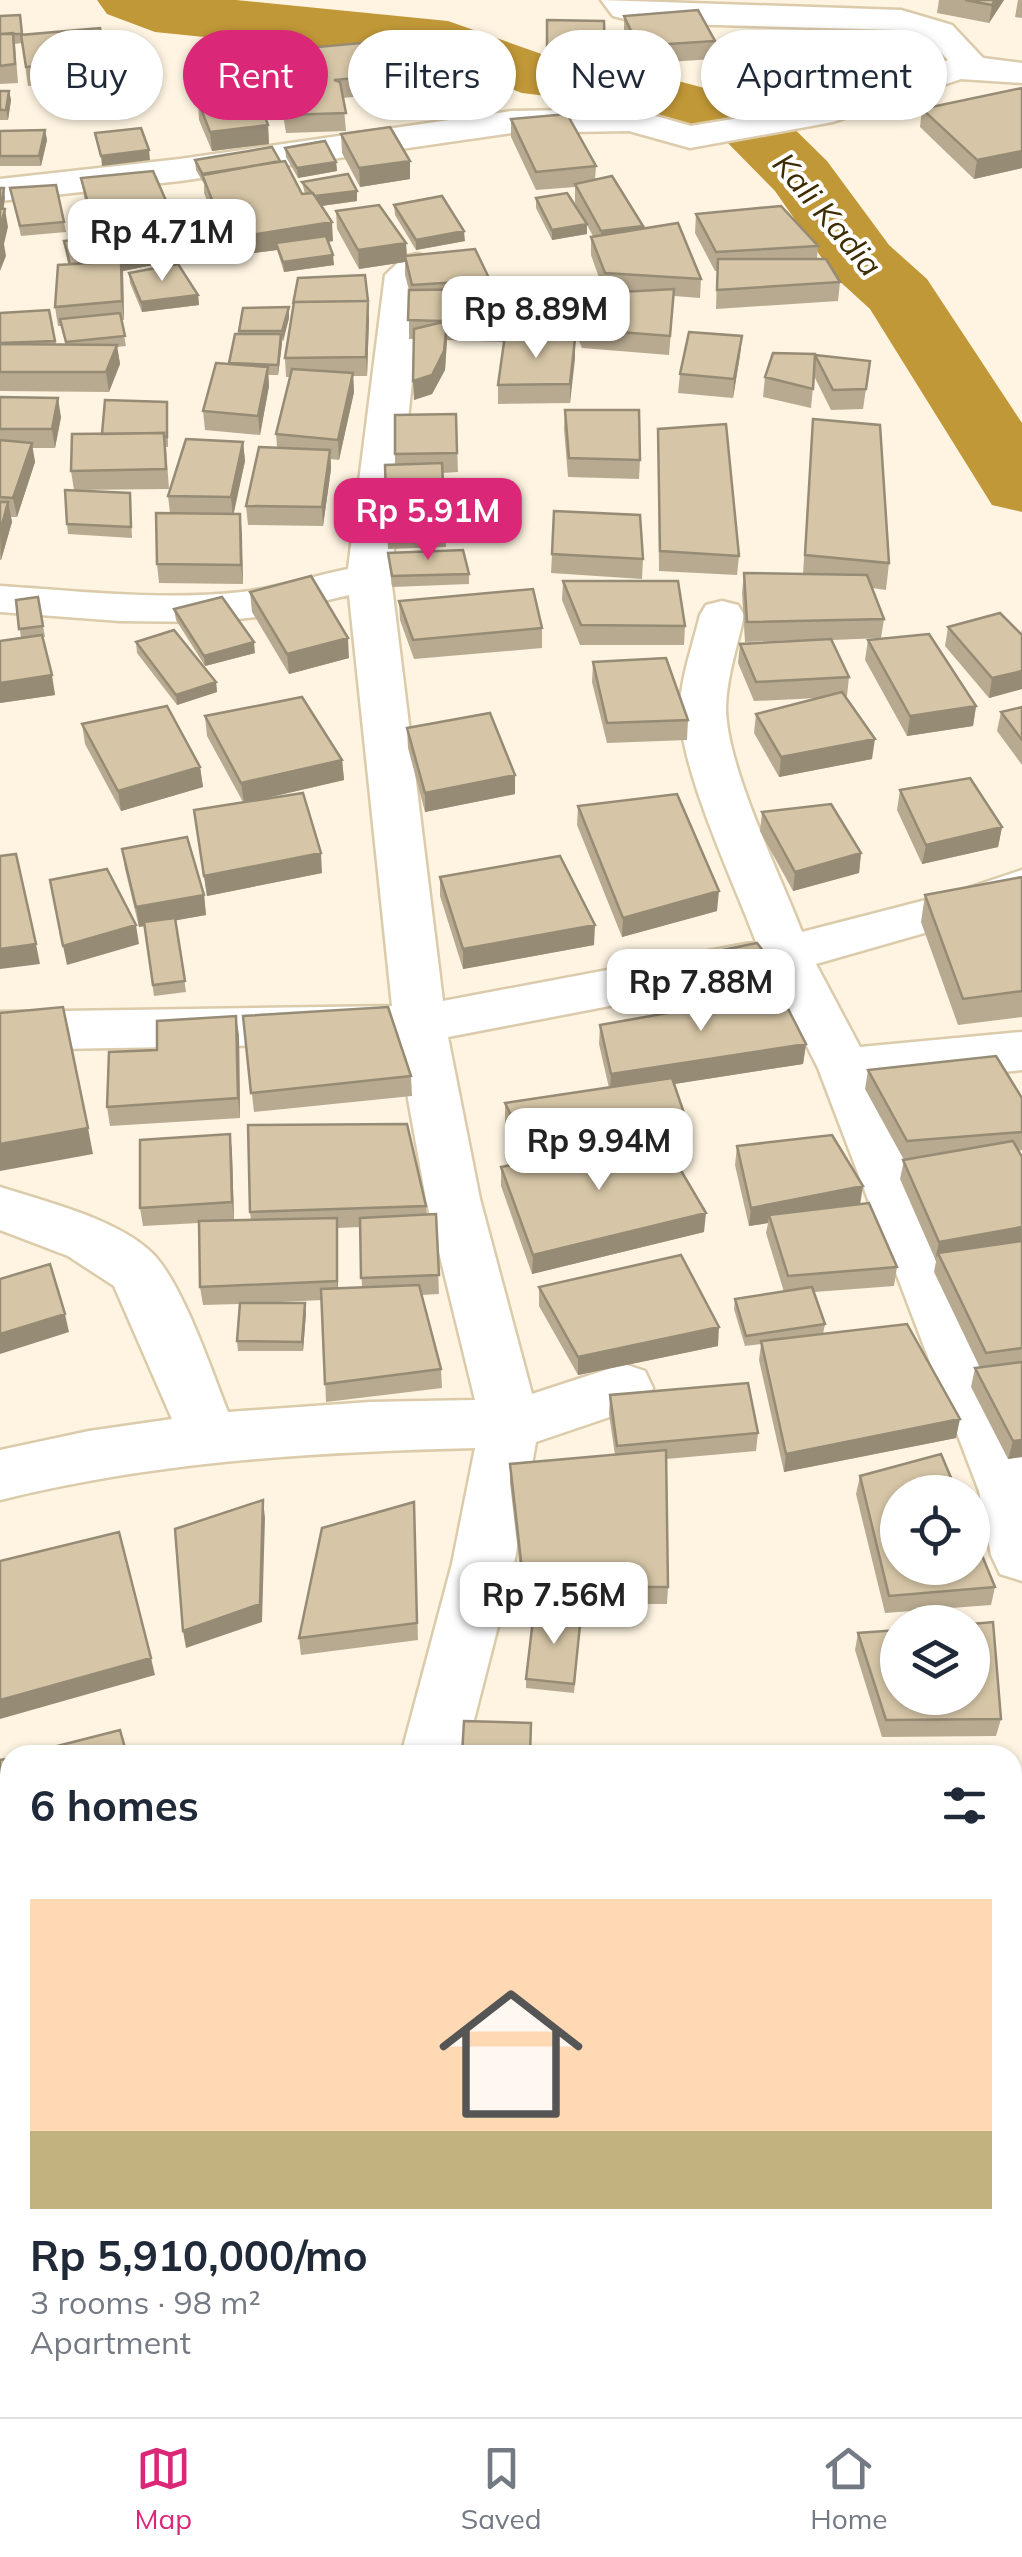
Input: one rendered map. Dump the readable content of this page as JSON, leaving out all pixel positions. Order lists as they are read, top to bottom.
{
  "water": ["Kali Kadia"],
  "page": {
    "chip": [
      "Buy",
      "Rent",
      "Filters",
      "New",
      "Apartment"
    ],
    "price": [
      "Rp 4.71M",
      "Rp 8.89M",
      "Rp 5.91M",
      "Rp 7.88M",
      "Rp 9.94M",
      "Rp 7.56M"
    ],
    "heading": "6 homes",
    "list": [
      {
        "name": "Rp 5,910,000/mo",
        "note": "3 rooms · 98 m² · Apartment"
      }
    ],
    "tabs": ["Map", "Saved", "Home"]
  }
}
